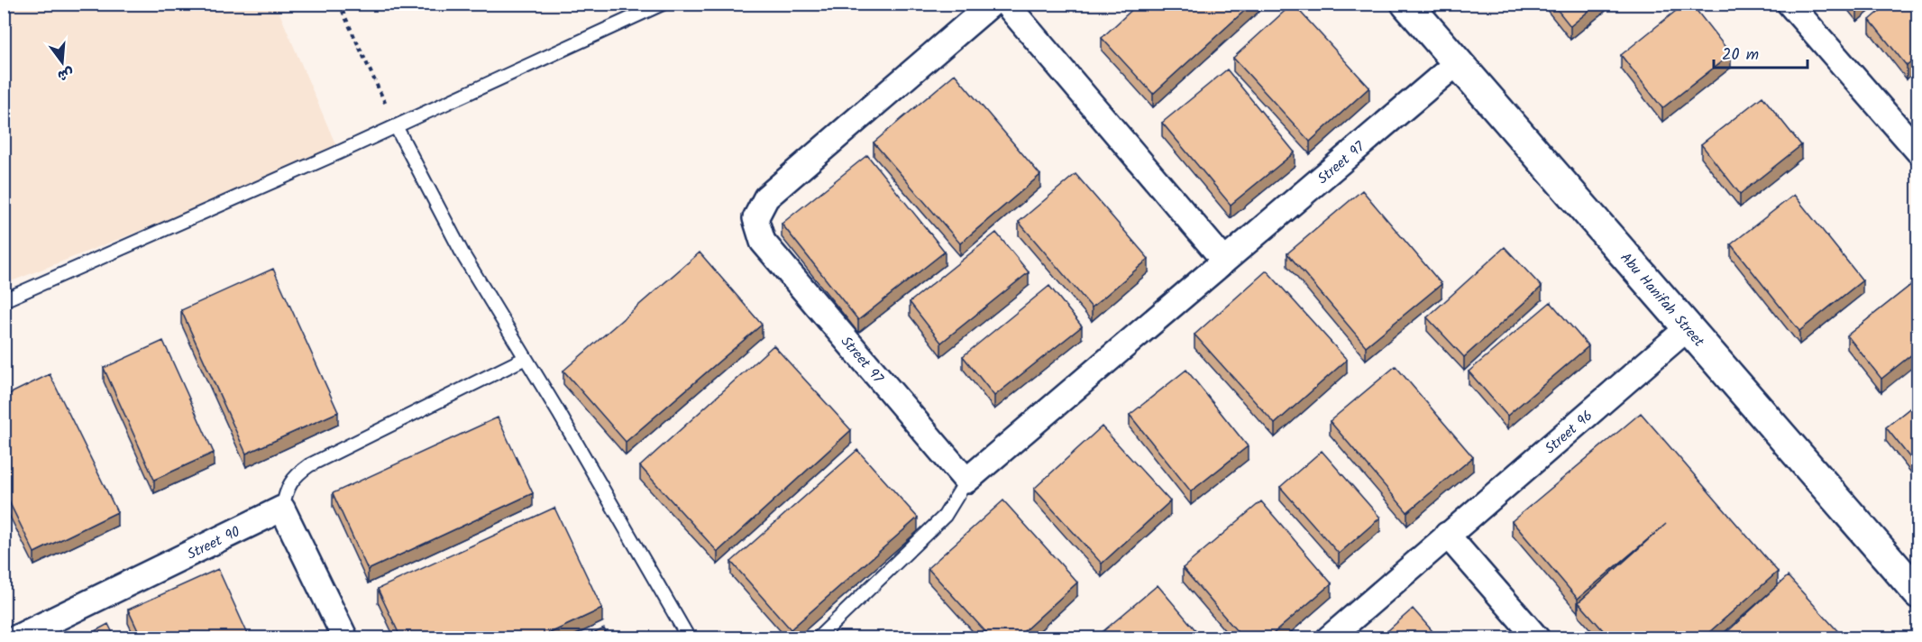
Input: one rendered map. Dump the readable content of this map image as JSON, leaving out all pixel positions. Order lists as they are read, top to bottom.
{
  "streets": {
    "street": [
      "Street 97",
      "Abu Hanifah Street",
      "Street 96",
      "Street 90"
    ]
  },
  "crossings": [
    ["Street 97", "Abu Hanifah Street"],
    ["Abu Hanifah Street", "Street 96"]
  ],
  "scale_bar": "20 m",
  "north": "bottom"
}
